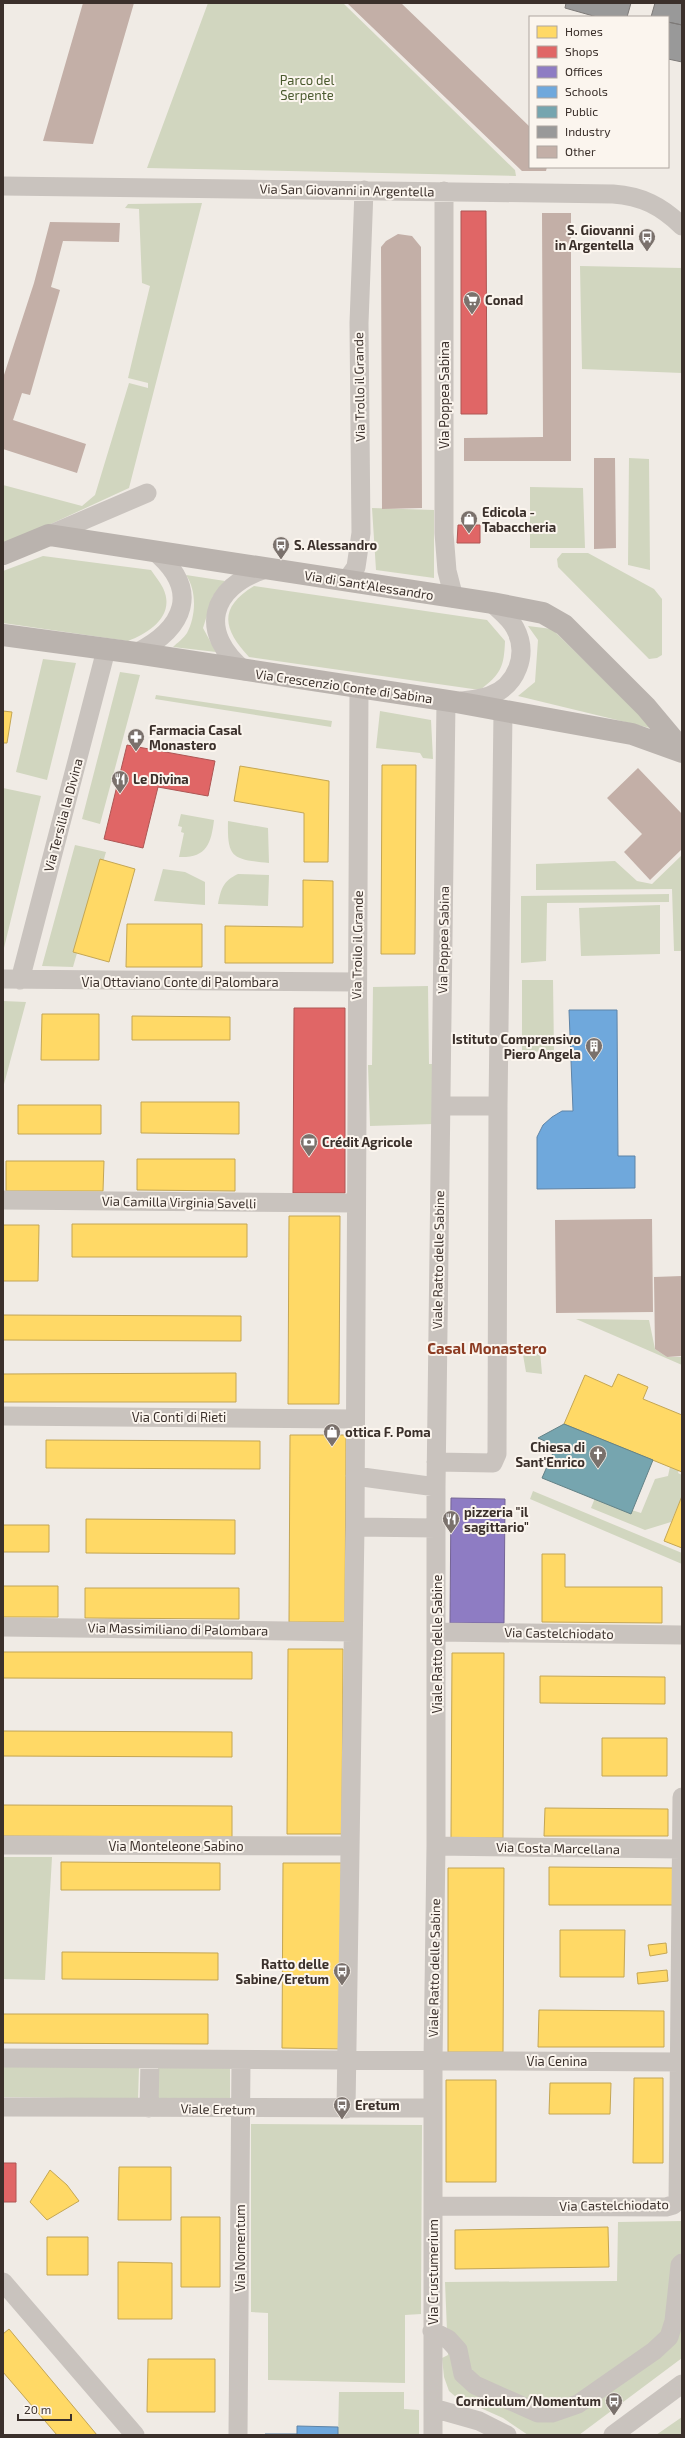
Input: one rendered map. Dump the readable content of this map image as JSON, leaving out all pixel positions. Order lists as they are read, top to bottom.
{
  "streets": {
    "street": [
      "Via San Giovanni in Argentella",
      "Via Trollo il Grande",
      "Via Poppea Sabina",
      "Via di Sant'Alessandro",
      "Via Crescenzio Conte di Sabina",
      "Via Tersilia la Divina",
      "Via Troilo il Grande",
      "Via Ottaviano Conte di Palombara",
      "Via Camilla Virginia Savelli",
      "Viale Ratto delle Sabine",
      "Via Conti di Rieti",
      "Via Massimiliano di Palombara",
      "Via Castelchiodato",
      "Via Monteleone Sabino",
      "Via Costa Marcellana",
      "Via Cenina",
      "Viale Eretum",
      "Via Nomentum",
      "Via Crustumerium"
    ]
  },
  "crossings": [
    ["Via San Giovanni in Argentella", "Via Trollo il Grande"],
    ["Via San Giovanni in Argentella", "Via Poppea Sabina"],
    ["Via Trollo il Grande", "Via di Sant'Alessandro"],
    ["Via Poppea Sabina", "Via di Sant'Alessandro"],
    ["Via Poppea Sabina", "Via Crescenzio Conte di Sabina"],
    ["Via Poppea Sabina", "Viale Ratto delle Sabine"],
    ["Via di Sant'Alessandro", "Via Crescenzio Conte di Sabina"],
    ["Via Crescenzio Conte di Sabina", "Via Tersilia la Divina"],
    ["Via Crescenzio Conte di Sabina", "Via Troilo il Grande"],
    ["Via Tersilia la Divina", "Via Ottaviano Conte di Palombara"],
    ["Via Troilo il Grande", "Via Ottaviano Conte di Palombara"],
    ["Via Troilo il Grande", "Via Camilla Virginia Savelli"],
    ["Viale Ratto delle Sabine", "Via Castelchiodato"],
    ["Viale Ratto delle Sabine", "Via Costa Marcellana"],
    ["Viale Ratto delle Sabine", "Via Cenina"],
    ["Viale Ratto delle Sabine", "Viale Eretum"],
    ["Viale Ratto delle Sabine", "Via Crustumerium"],
    ["Via Castelchiodato", "Via Costa Marcellana"],
    ["Via Castelchiodato", "Via Cenina"],
    ["Via Castelchiodato", "Via Crustumerium"],
    ["Viale Eretum", "Via Nomentum"],
    ["Viale Eretum", "Via Crustumerium"]
  ],
  "districts": ["Casal Monastero"],
  "parks": ["Parco del Serpente"],
  "places": {
    "bus stop": [
      "S. Giovanni in Argentella",
      "S. Alessandro",
      "Ratto delle Sabine/Eretum",
      "Eretum",
      "Corniculum/Nomentum"
    ],
    "supermarket": ["Conad"],
    "shop": ["Edicola - Tabaccheria", "ottica F. Poma"],
    "pharmacy": ["Farmacia Casal Monastero"],
    "restaurant": ["Le Divina", "pizzeria \"il sagittario\""],
    "building": ["Istituto Comprensivo Piero Angela"],
    "bank": ["Crédit Agricole"],
    "church": ["Chiesa di Sant'Enrico"]
  },
  "legend": [
    "Homes",
    "Shops",
    "Offices",
    "Schools",
    "Public",
    "Industry",
    "Other"
  ],
  "scale_bar": "20 m"
}
